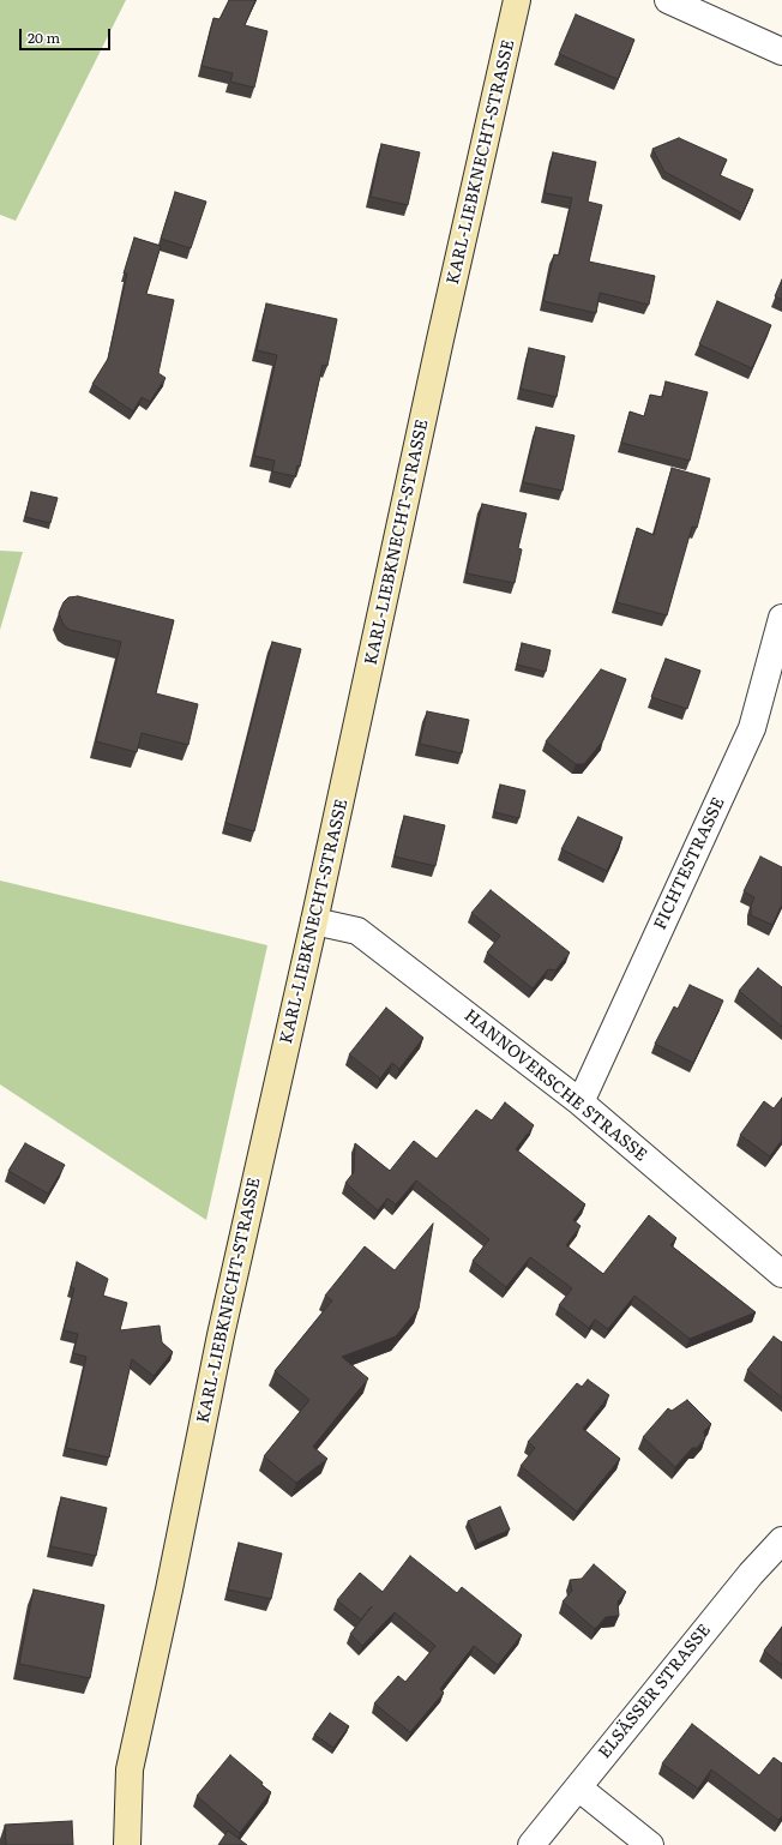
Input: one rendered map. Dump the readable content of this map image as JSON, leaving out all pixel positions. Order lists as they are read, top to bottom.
{
  "streets": {
    "street": [
      "KARL-LIEBKNECHT-STRASSE",
      "FICHTESTRASSE",
      "HANNOVERSCHE STRASSE",
      "ELSÄSSER STRASSE"
    ]
  },
  "crossings": [
    ["KARL-LIEBKNECHT-STRASSE", "HANNOVERSCHE STRASSE"],
    ["FICHTESTRASSE", "HANNOVERSCHE STRASSE"]
  ],
  "scale_bar": "20 m"
}
